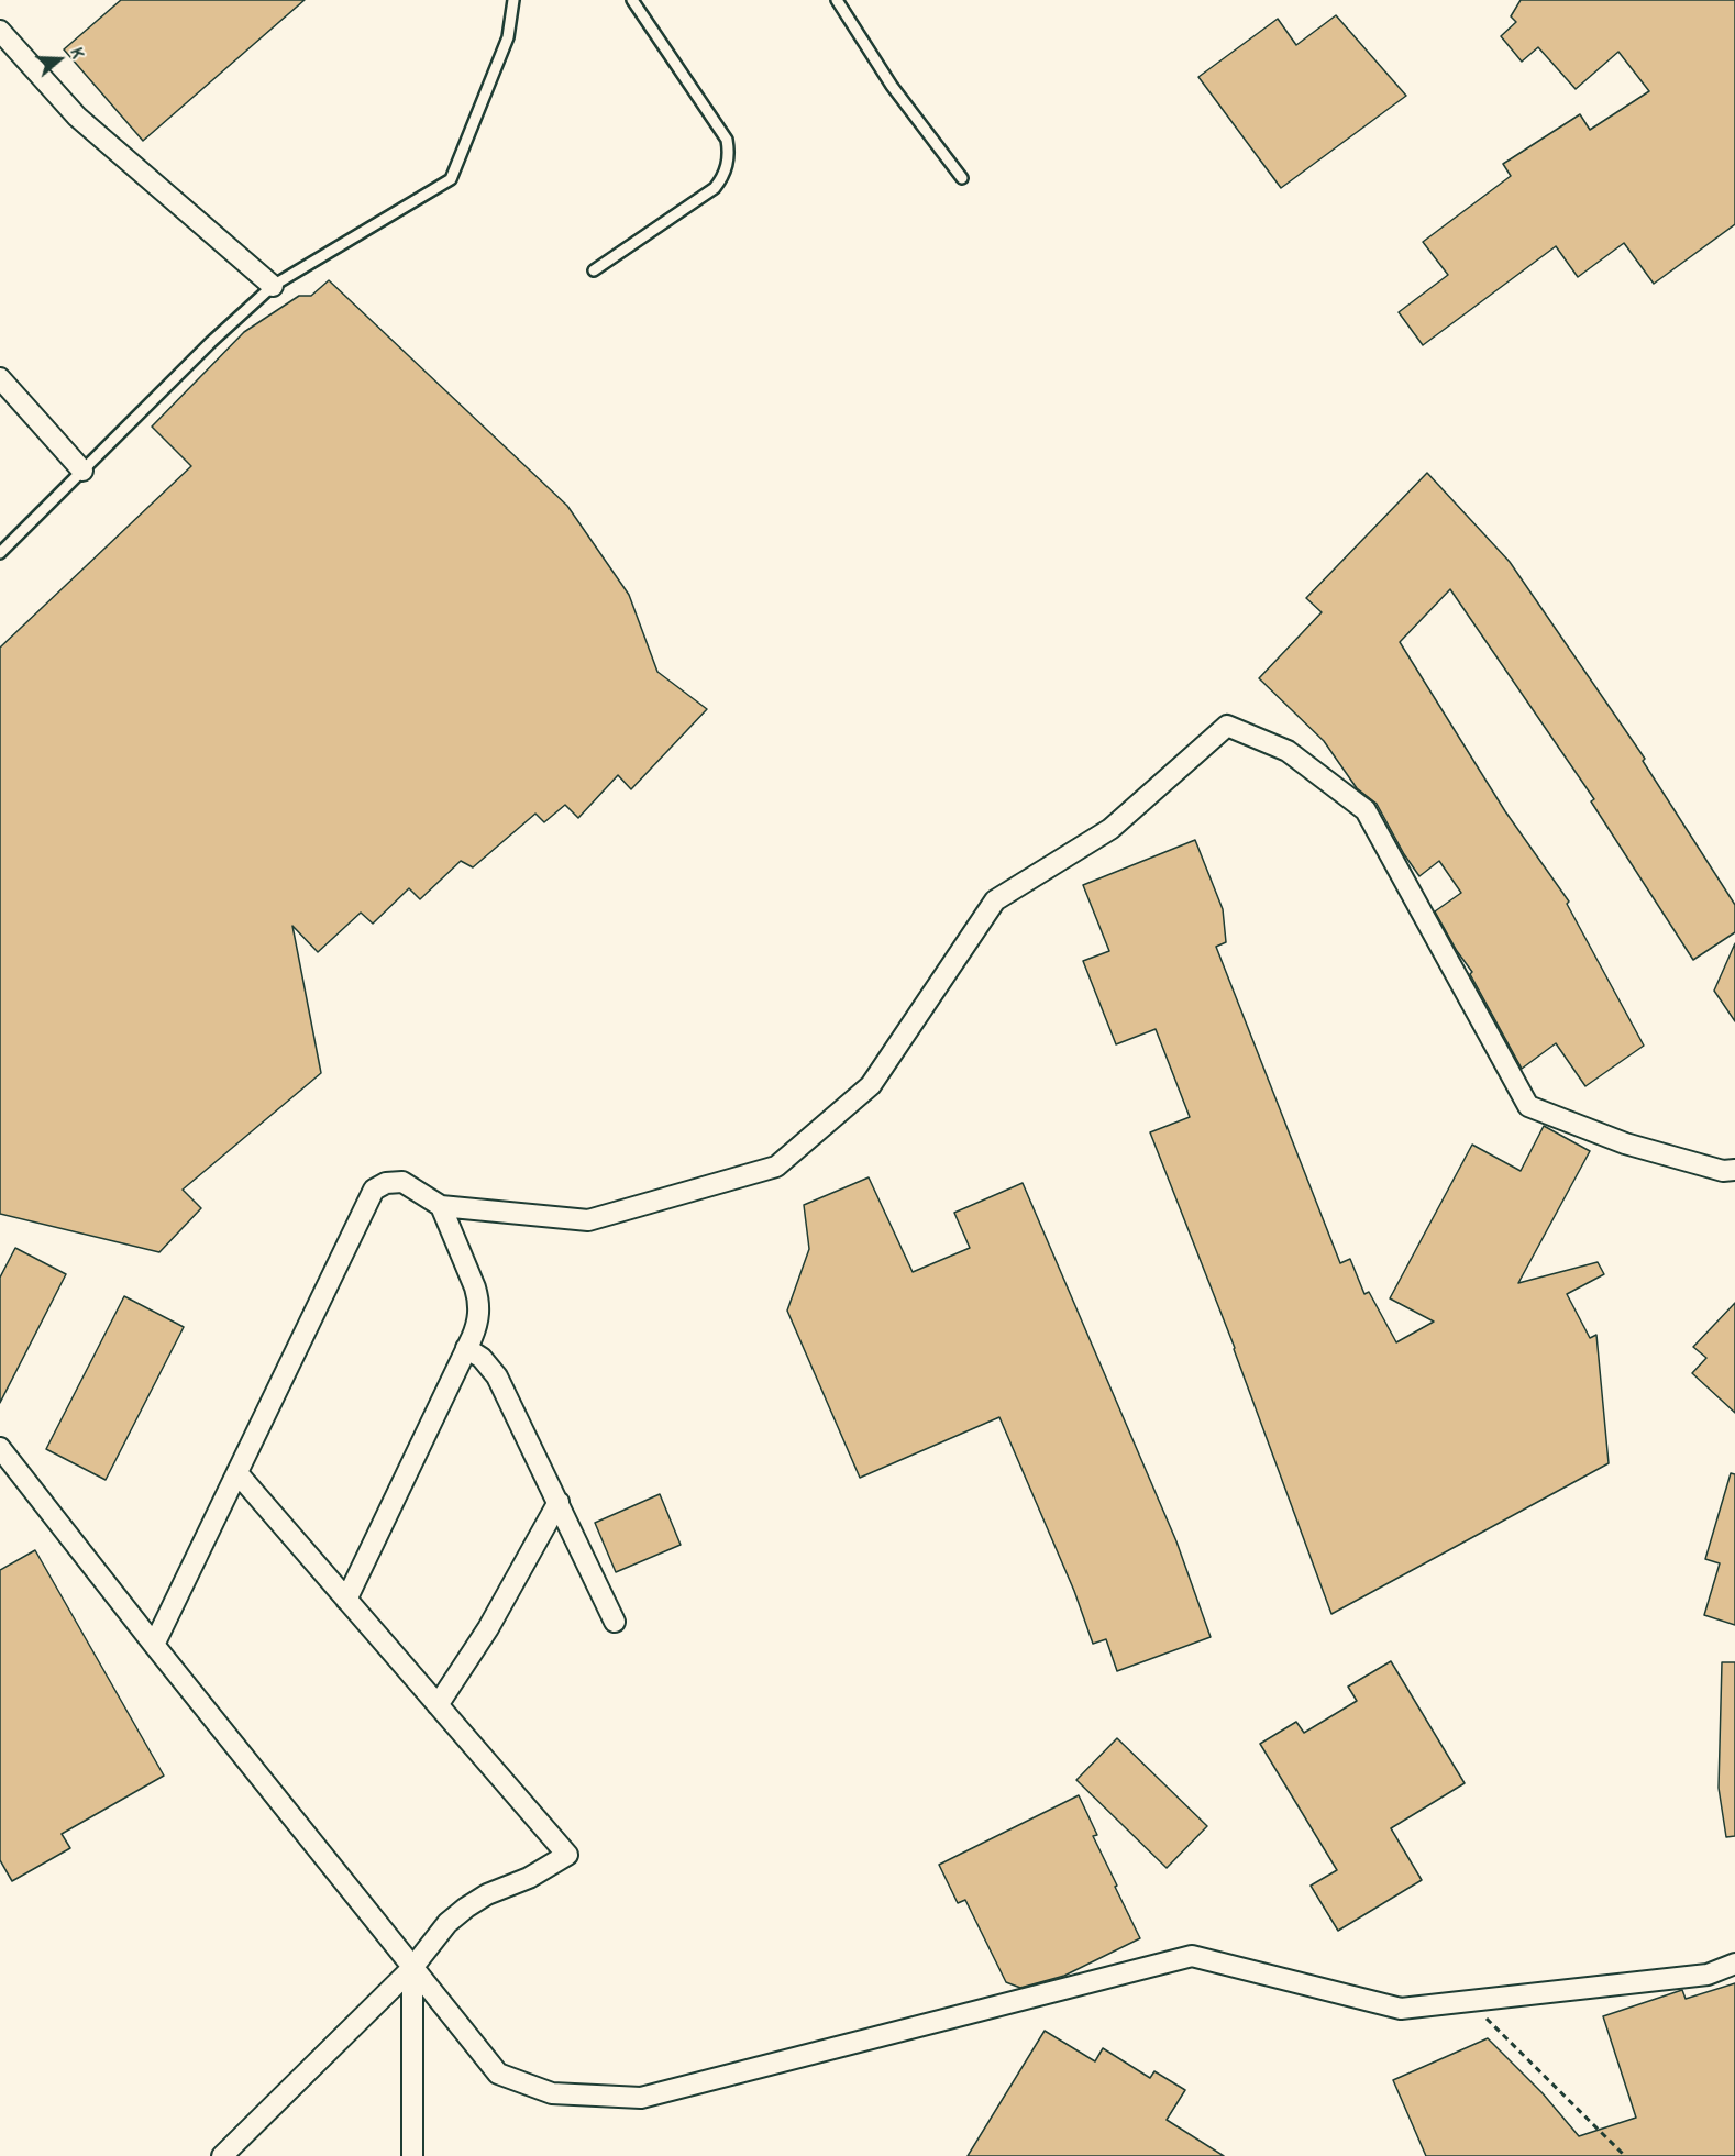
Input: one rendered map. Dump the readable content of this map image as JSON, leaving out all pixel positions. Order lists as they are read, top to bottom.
{
  "north": "right"
}
